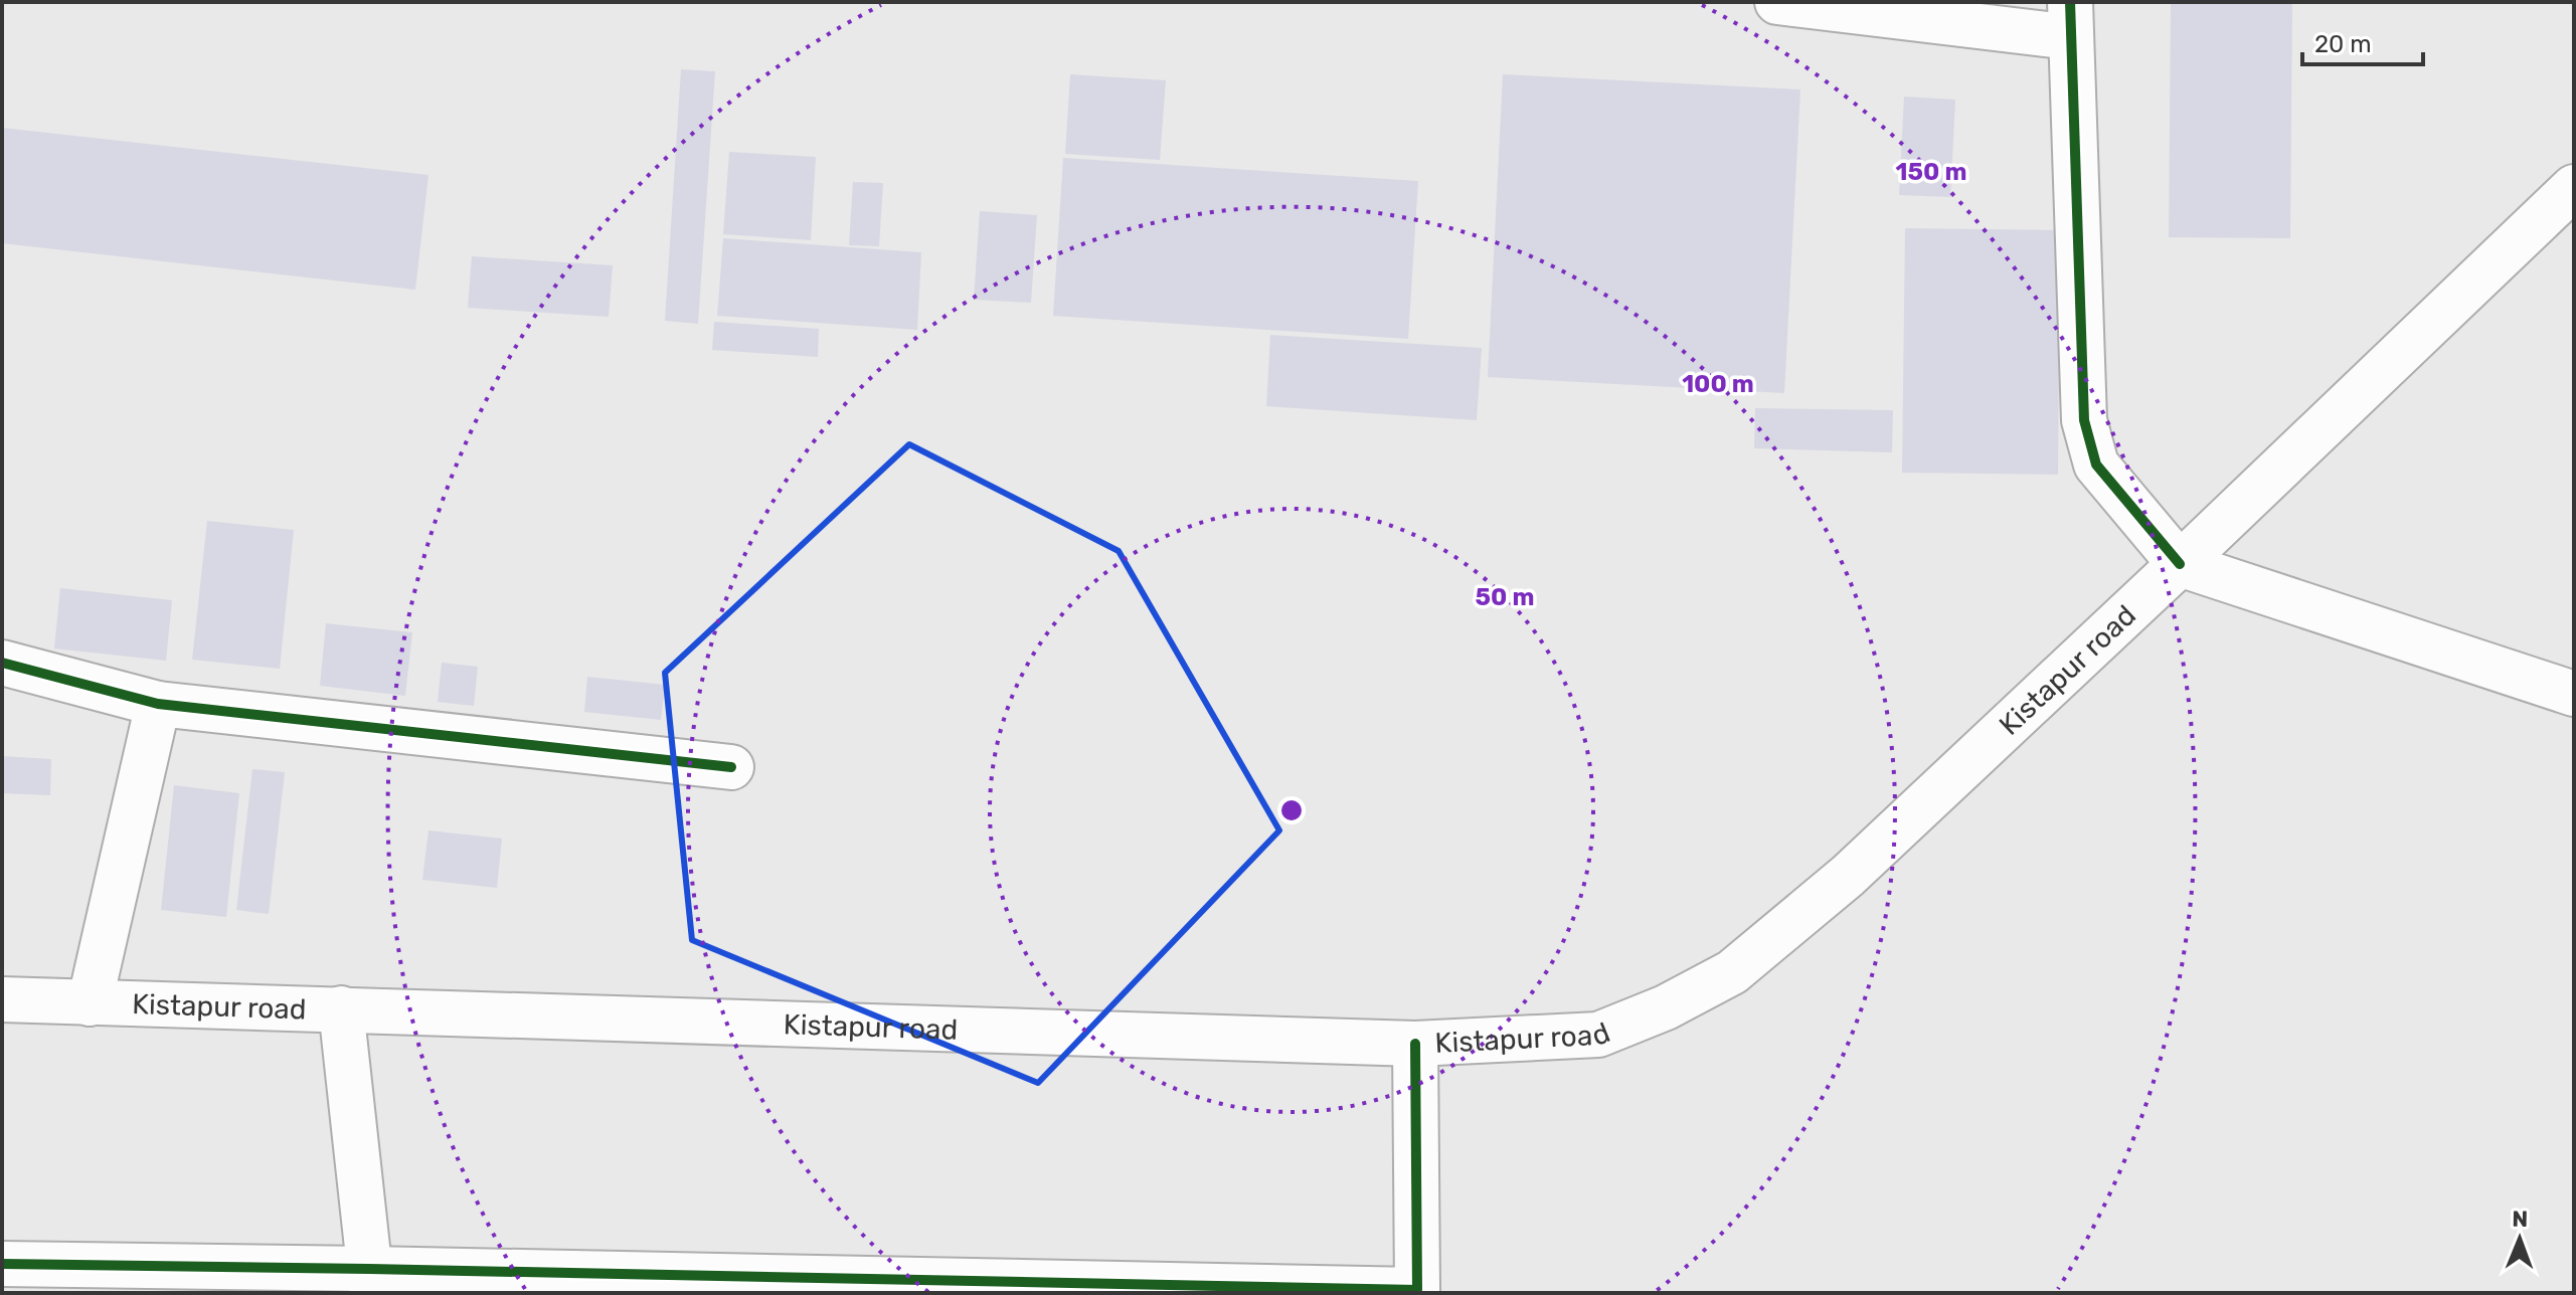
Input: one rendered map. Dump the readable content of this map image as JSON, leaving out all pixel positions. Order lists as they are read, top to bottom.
{
  "streets": {
    "street": ["Kistapur road"]
  },
  "scale_bar": "20 m",
  "north": "top",
  "rings": ["150 m", "100 m", "50 m"]
}
